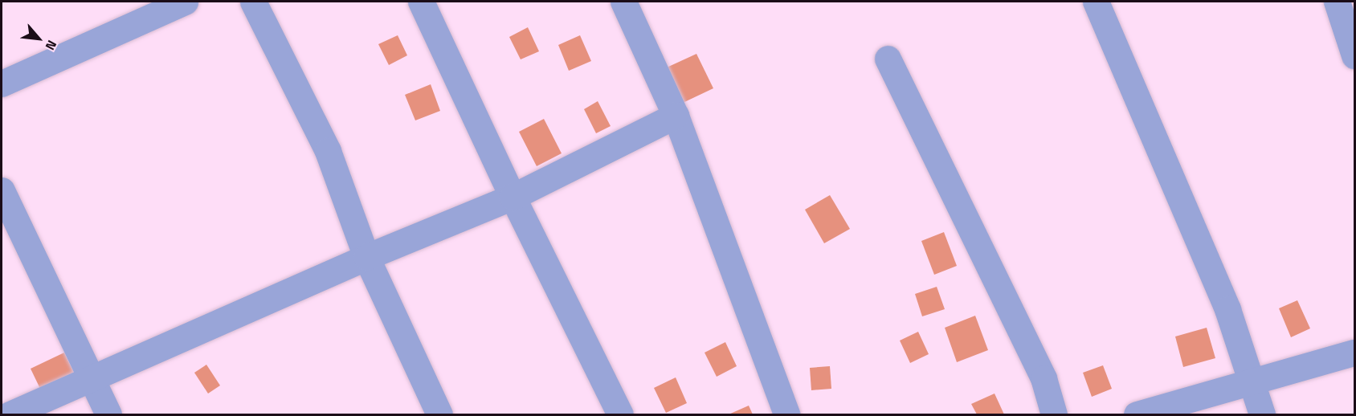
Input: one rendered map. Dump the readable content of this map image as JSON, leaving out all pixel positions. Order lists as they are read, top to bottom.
{
  "north": "bottom right"
}
